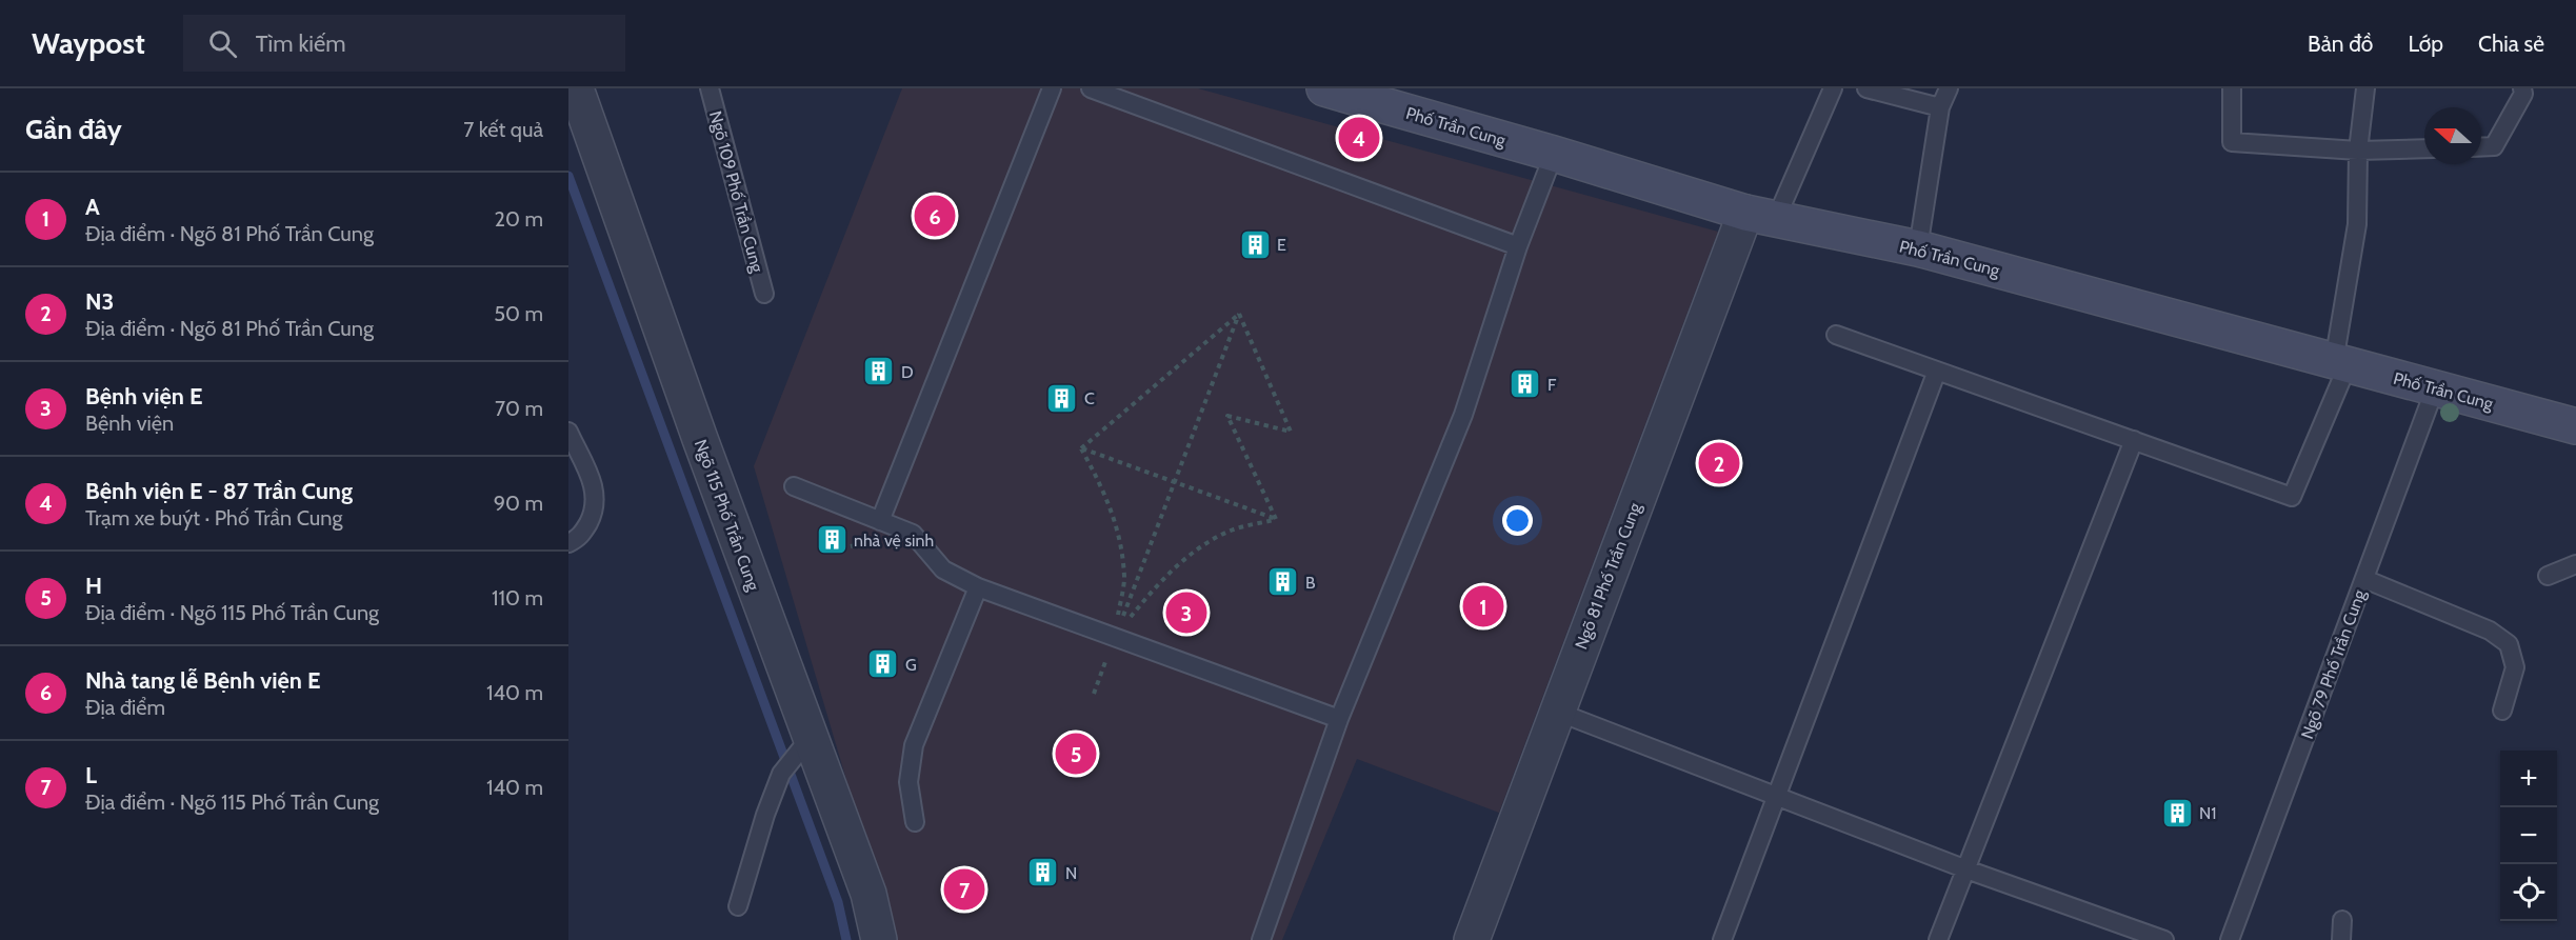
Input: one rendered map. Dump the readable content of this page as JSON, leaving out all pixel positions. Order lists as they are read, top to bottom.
{
  "streets": {
    "main road": ["Phố Trần Cung"],
    "street": ["Ngõ 115 Phố Trần Cung", "Ngõ 81 Phố Trần Cung"],
    "lane": ["Ngõ 109 Phố Trần Cung", "Ngõ 79 Phố Trần Cung"]
  },
  "crossings": [
    ["Phố Trần Cung", "Ngõ 81 Phố Trần Cung"],
    ["Phố Trần Cung", "Ngõ 79 Phố Trần Cung"]
  ],
  "places": {
    "building": [
      "E",
      "D",
      "F",
      "C",
      "nhà vệ sinh",
      "B",
      "G",
      "N1",
      "N"
    ]
  },
  "north": "left",
  "page": {
    "header": "Waypost",
    "search": "Tìm kiếm",
    "nav": ["Bản đồ", "Lớp", "Chia sẻ"],
    "heading": ["Gần đây", "7 kết quả"],
    "pins": [
      "4",
      "6",
      "2",
      "1",
      "3",
      "5",
      "7"
    ],
    "list": [
      {
        "mark": "1",
        "name": "A",
        "note": "Địa điểm · Ngõ 81 Phố Trần Cung",
        "value": "20 m"
      },
      {
        "mark": "2",
        "name": "N3",
        "note": "Địa điểm · Ngõ 81 Phố Trần Cung",
        "value": "50 m"
      },
      {
        "mark": "3",
        "name": "Bệnh viện E",
        "note": "Bệnh viện",
        "value": "70 m"
      },
      {
        "mark": "4",
        "name": "Bệnh viện E - 87 Trần Cung",
        "note": "Trạm xe buýt · Phố Trần Cung",
        "value": "90 m"
      },
      {
        "mark": "5",
        "name": "H",
        "note": "Địa điểm · Ngõ 115 Phố Trần Cung",
        "value": "110 m"
      },
      {
        "mark": "6",
        "name": "Nhà tang lễ Bệnh viện E",
        "note": "Địa điểm",
        "value": "140 m"
      },
      {
        "mark": "7",
        "name": "L",
        "note": "Địa điểm · Ngõ 115 Phố Trần Cung",
        "value": "140 m"
      }
    ],
    "map_buttons": ["+", "−"]
  }
}
